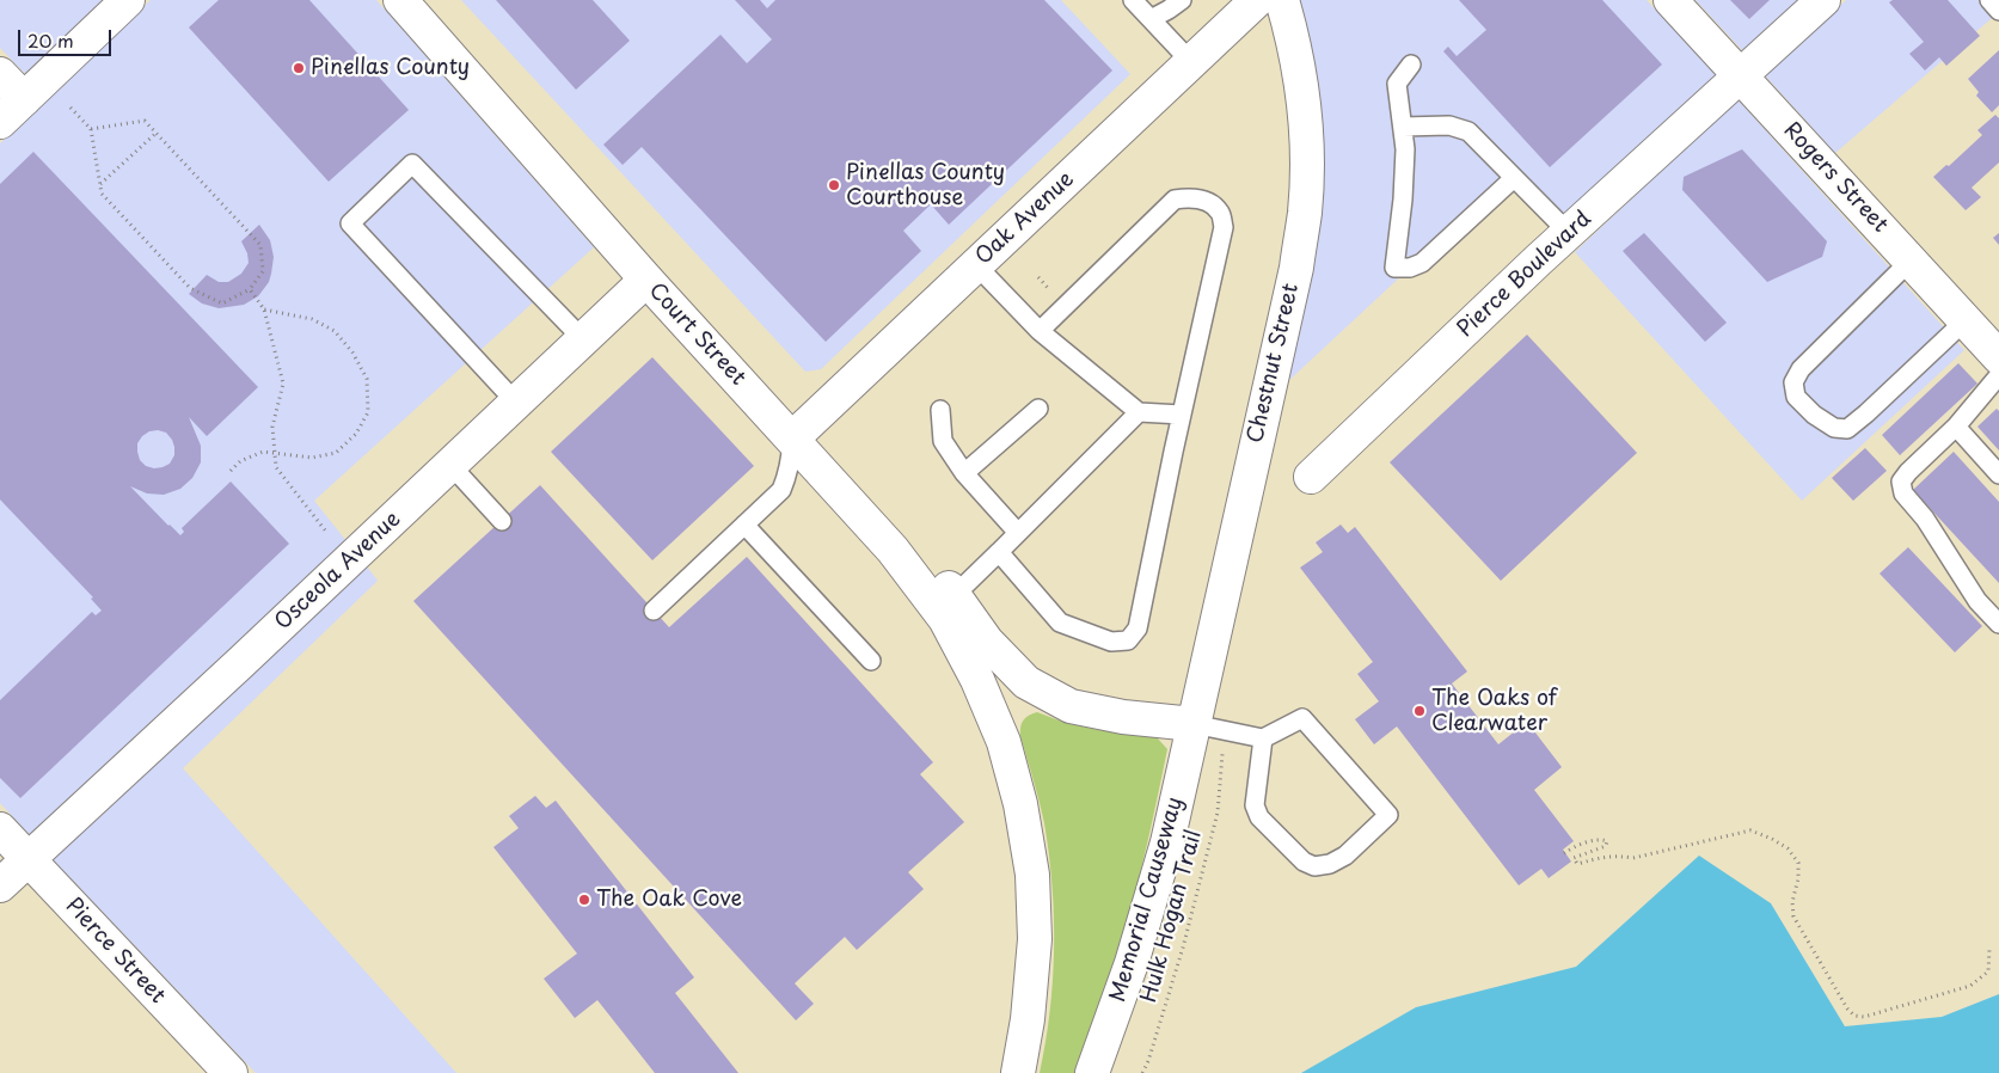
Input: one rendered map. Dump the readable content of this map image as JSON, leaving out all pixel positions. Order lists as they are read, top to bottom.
{
  "streets": {
    "street": [
      "Rogers Street",
      "Oak Avenue",
      "Pierce Boulevard",
      "Court Street",
      "Chestnut Street",
      "Osceola Avenue",
      "Memorial Causeway",
      "Pierce Street"
    ],
    "path": ["Hulk Hogan Trail"]
  },
  "crossings": [
    ["Rogers Street", "Pierce Boulevard"],
    ["Oak Avenue", "Court Street"],
    ["Court Street", "Osceola Avenue"],
    ["Chestnut Street", "Memorial Causeway"],
    ["Osceola Avenue", "Pierce Street"]
  ],
  "places": [
    "Pinellas County",
    "Pinellas County Courthouse",
    "The Oaks of Clearwater",
    "The Oak Cove"
  ],
  "scale_bar": "20 m"
}
